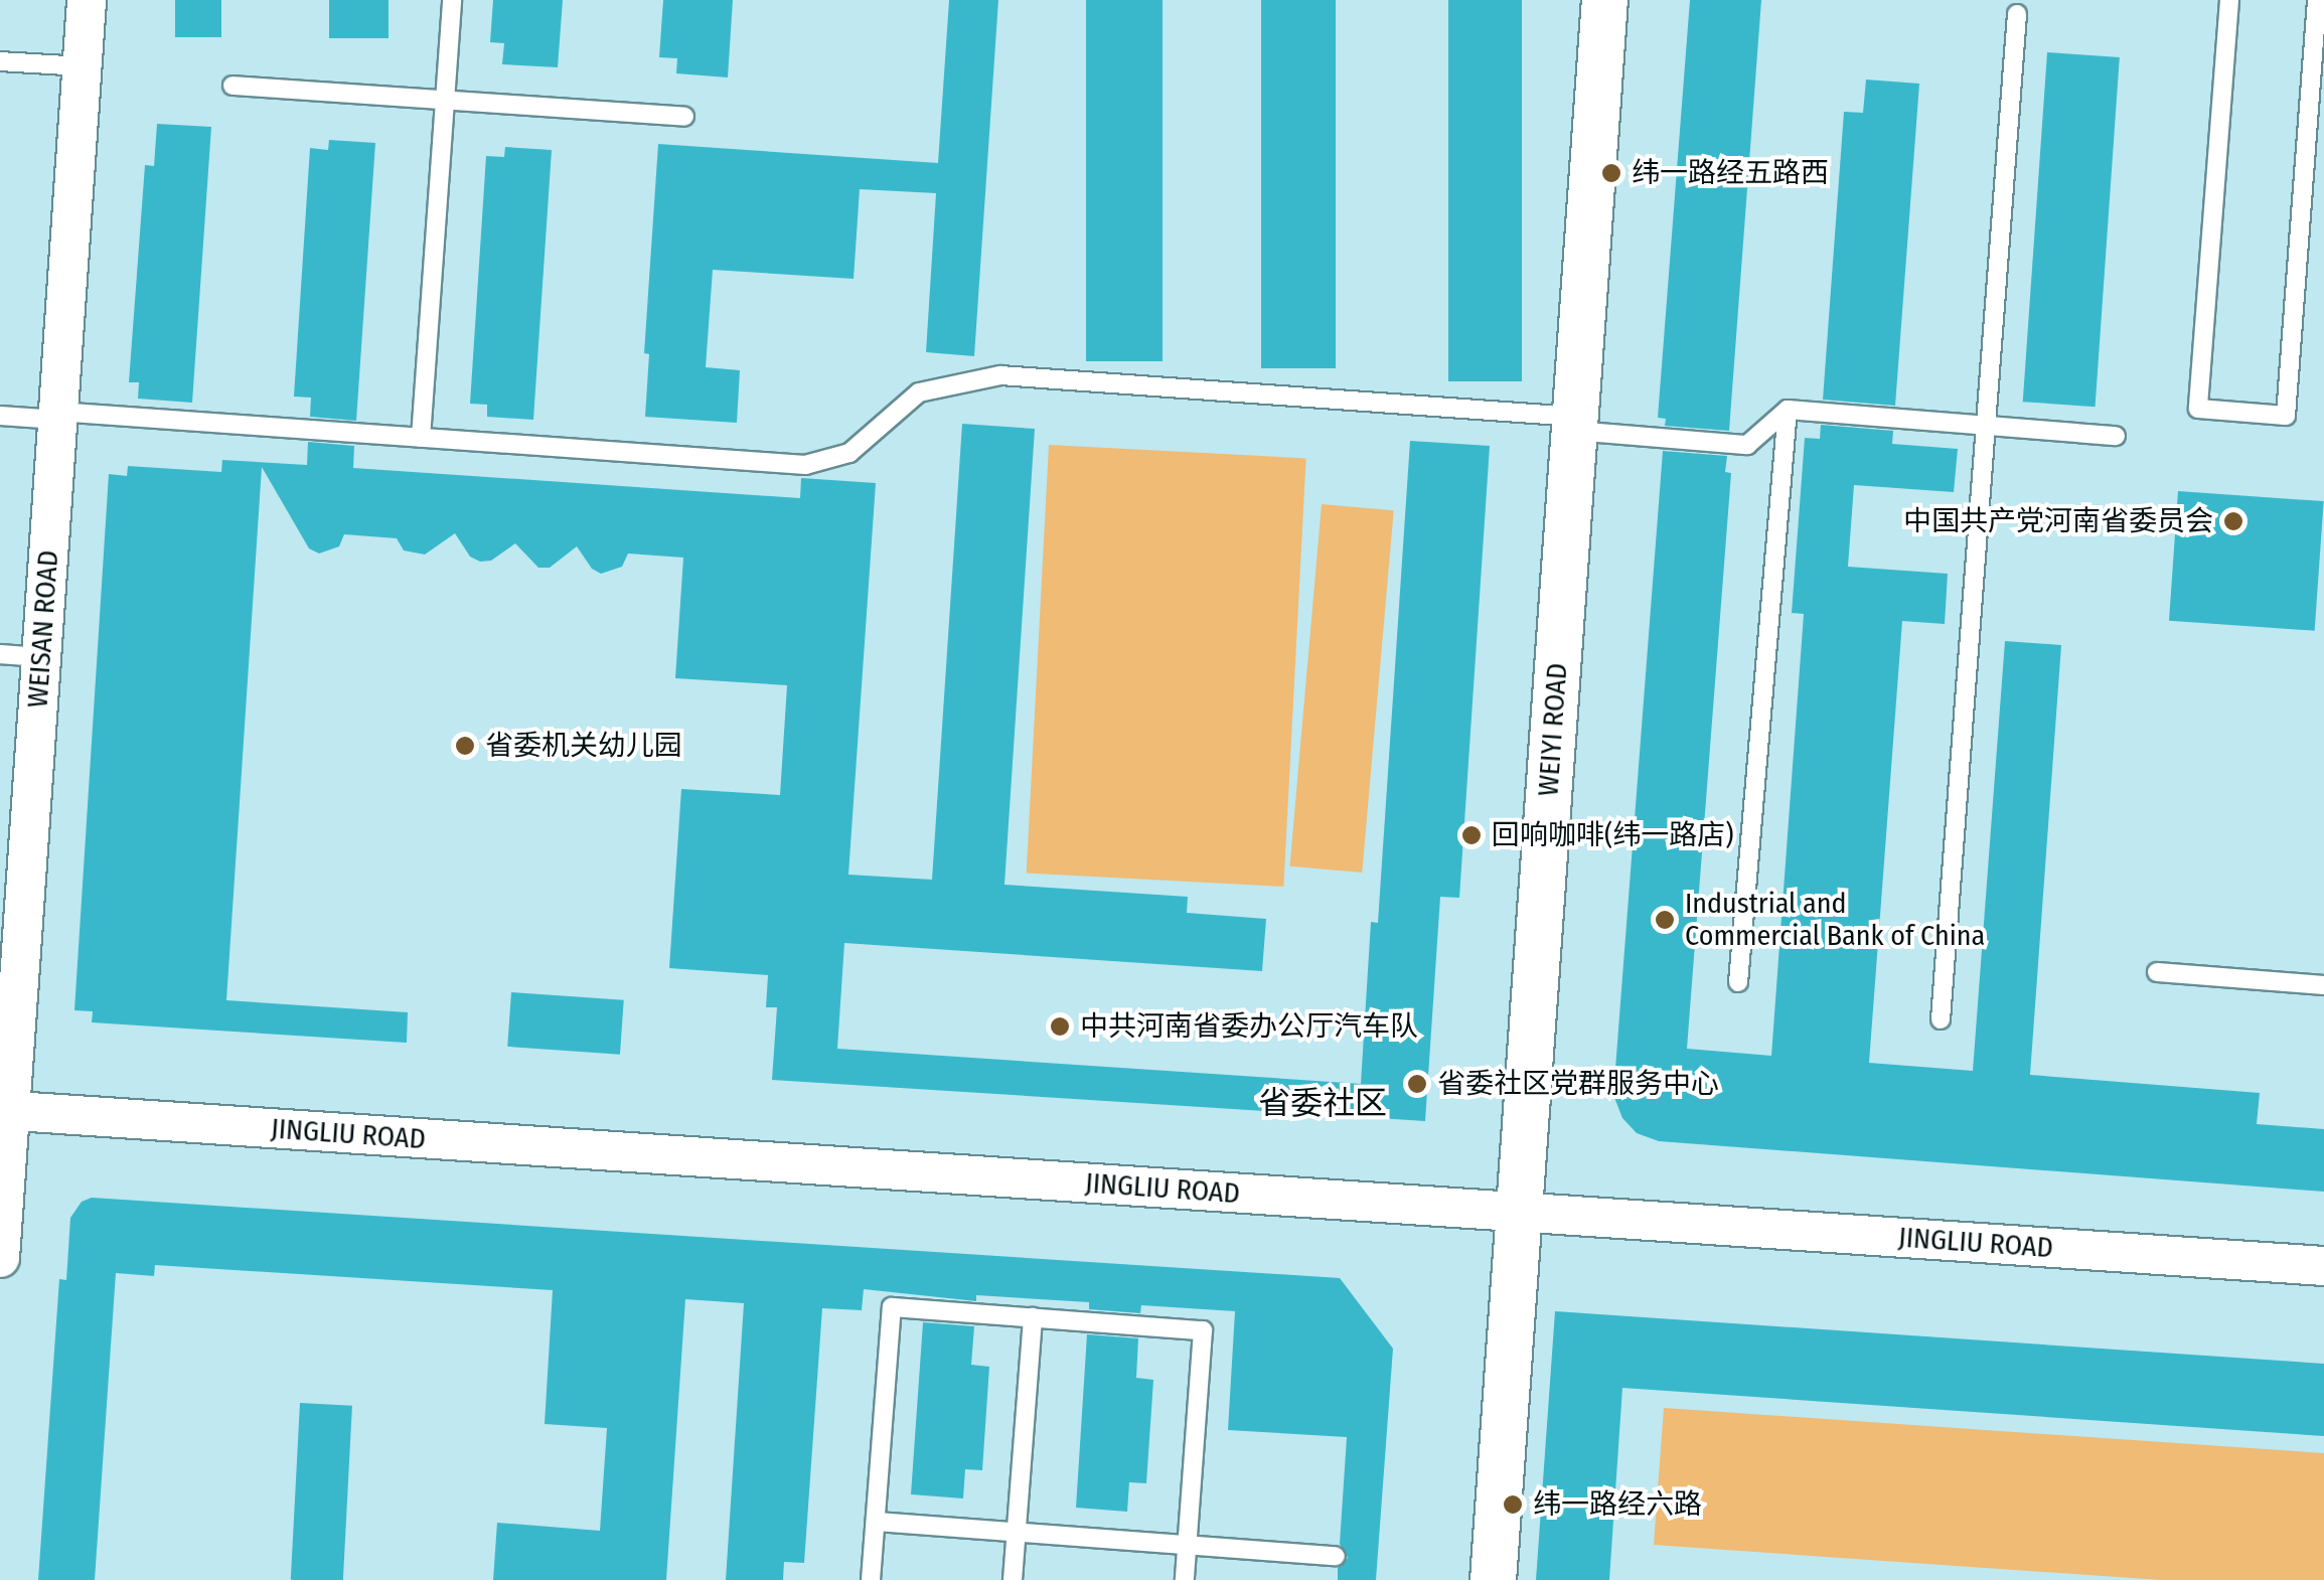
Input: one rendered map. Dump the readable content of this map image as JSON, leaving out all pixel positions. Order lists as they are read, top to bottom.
{
  "streets": {
    "street": ["WEISAN ROAD", "WEIYI ROAD", "JINGLIU ROAD"]
  },
  "crossings": [
    ["WEISAN ROAD", "JINGLIU ROAD"],
    ["WEIYI ROAD", "JINGLIU ROAD"]
  ],
  "districts": ["省委社区"],
  "places": [
    "纬一路经五路西",
    "中国共产党河南省委员会",
    "省委机关幼儿园",
    "回响咖啡(纬一路店)",
    "Industrial and Commercial Bank of China",
    "中共河南省委办公厅汽车队",
    "省委社区党群服务中心",
    "纬一路经六路"
  ]
}
